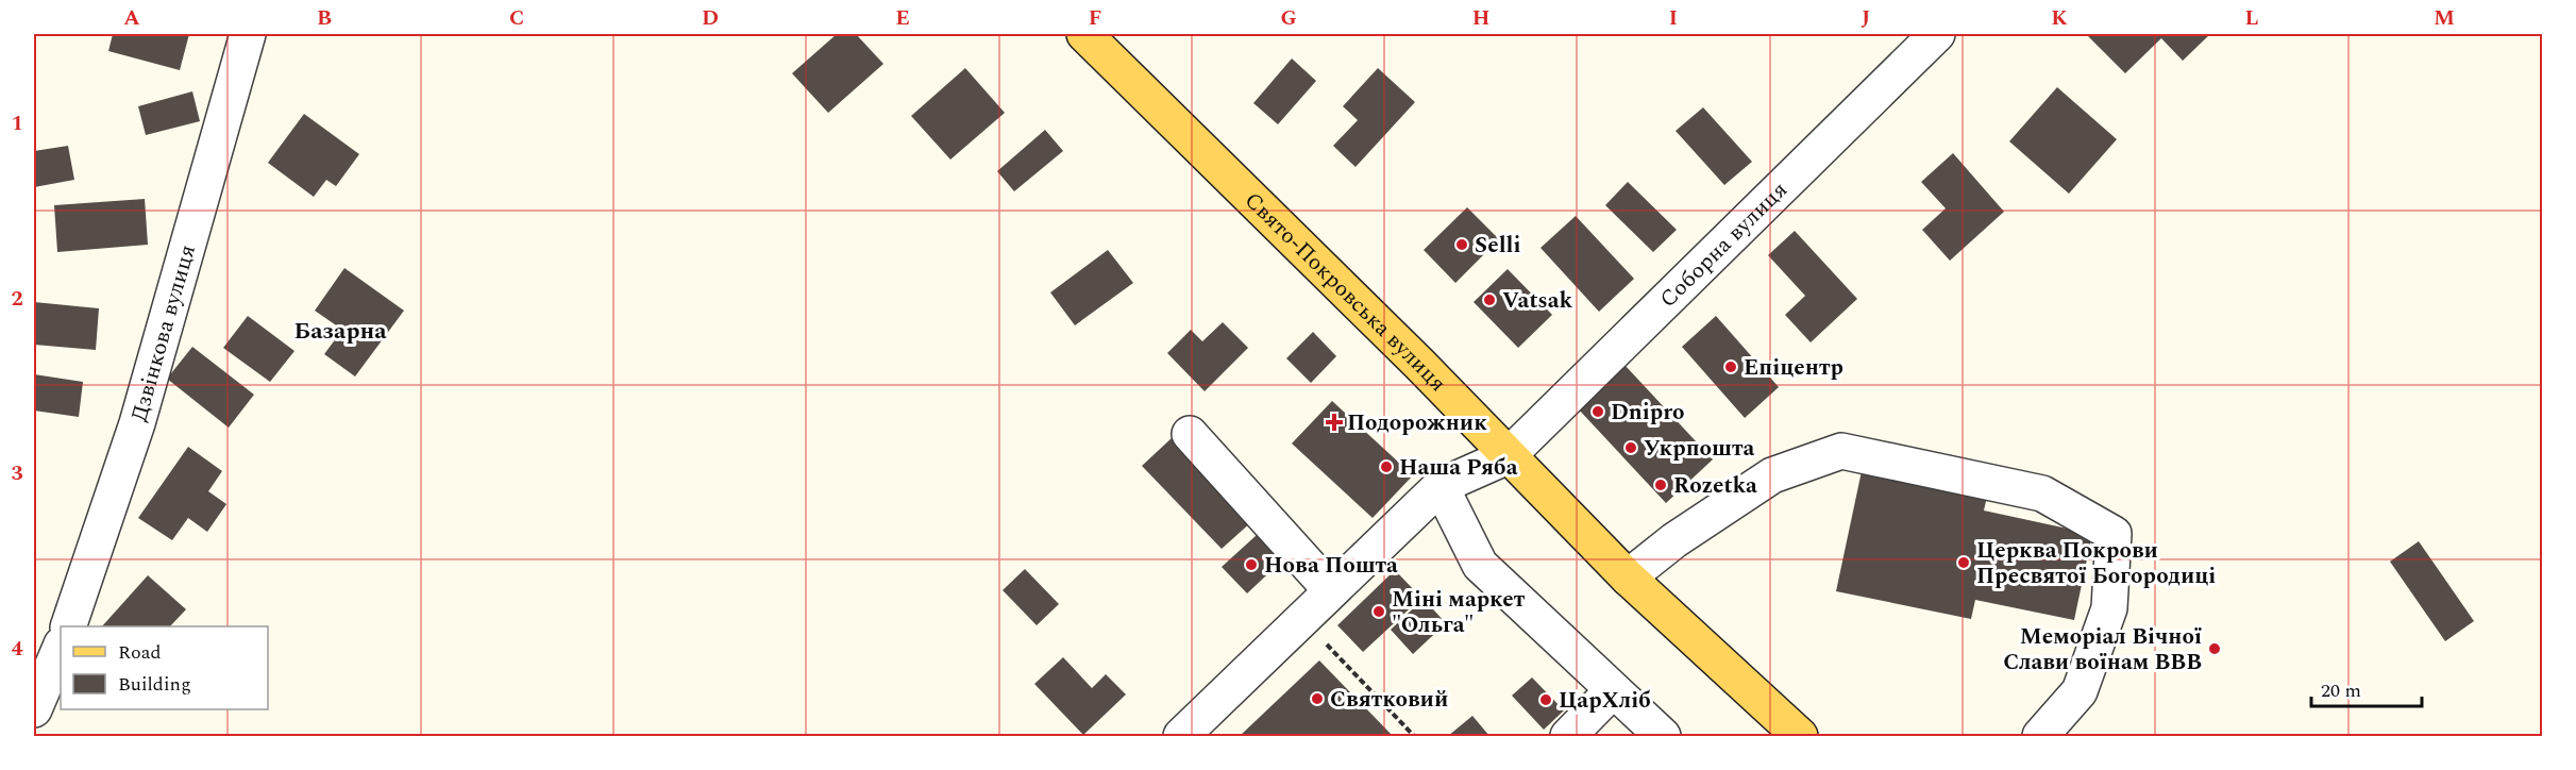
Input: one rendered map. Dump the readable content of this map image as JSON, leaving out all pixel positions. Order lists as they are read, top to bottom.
{
  "streets": {
    "main road": ["Свято-Покровська вулиця"],
    "street": ["Соборна вулиця", "Дзвінкова вулиця"]
  },
  "crossings": [
    ["Соборна вулиця", "Свято-Покровська вулиця"]
  ],
  "districts": ["Базарна"],
  "places": {
    "other": [
      "Selli",
      "Vatsak",
      "Епіцентр",
      "Dnipro",
      "Укрпошта",
      "Наша Ряба",
      "Rozetka",
      "Церква Покрови Пресвятої Богородиці",
      "Нова Пошта",
      "Міні маркет \"Ольга\"",
      "Меморіал Вічної Слави воїнам ВВВ",
      "Святковий",
      "ЦарХліб"
    ],
    "health": ["Подорожник"]
  },
  "legend": ["Road", "Building"],
  "scale_bar": "20 m",
  "grid": {
    "columns": [
      "A",
      "B",
      "C",
      "D",
      "E",
      "F",
      "G",
      "H",
      "I",
      "J",
      "K",
      "L",
      "M"
    ],
    "rows": [
      "1",
      "2",
      "3",
      "4"
    ]
  }
}
